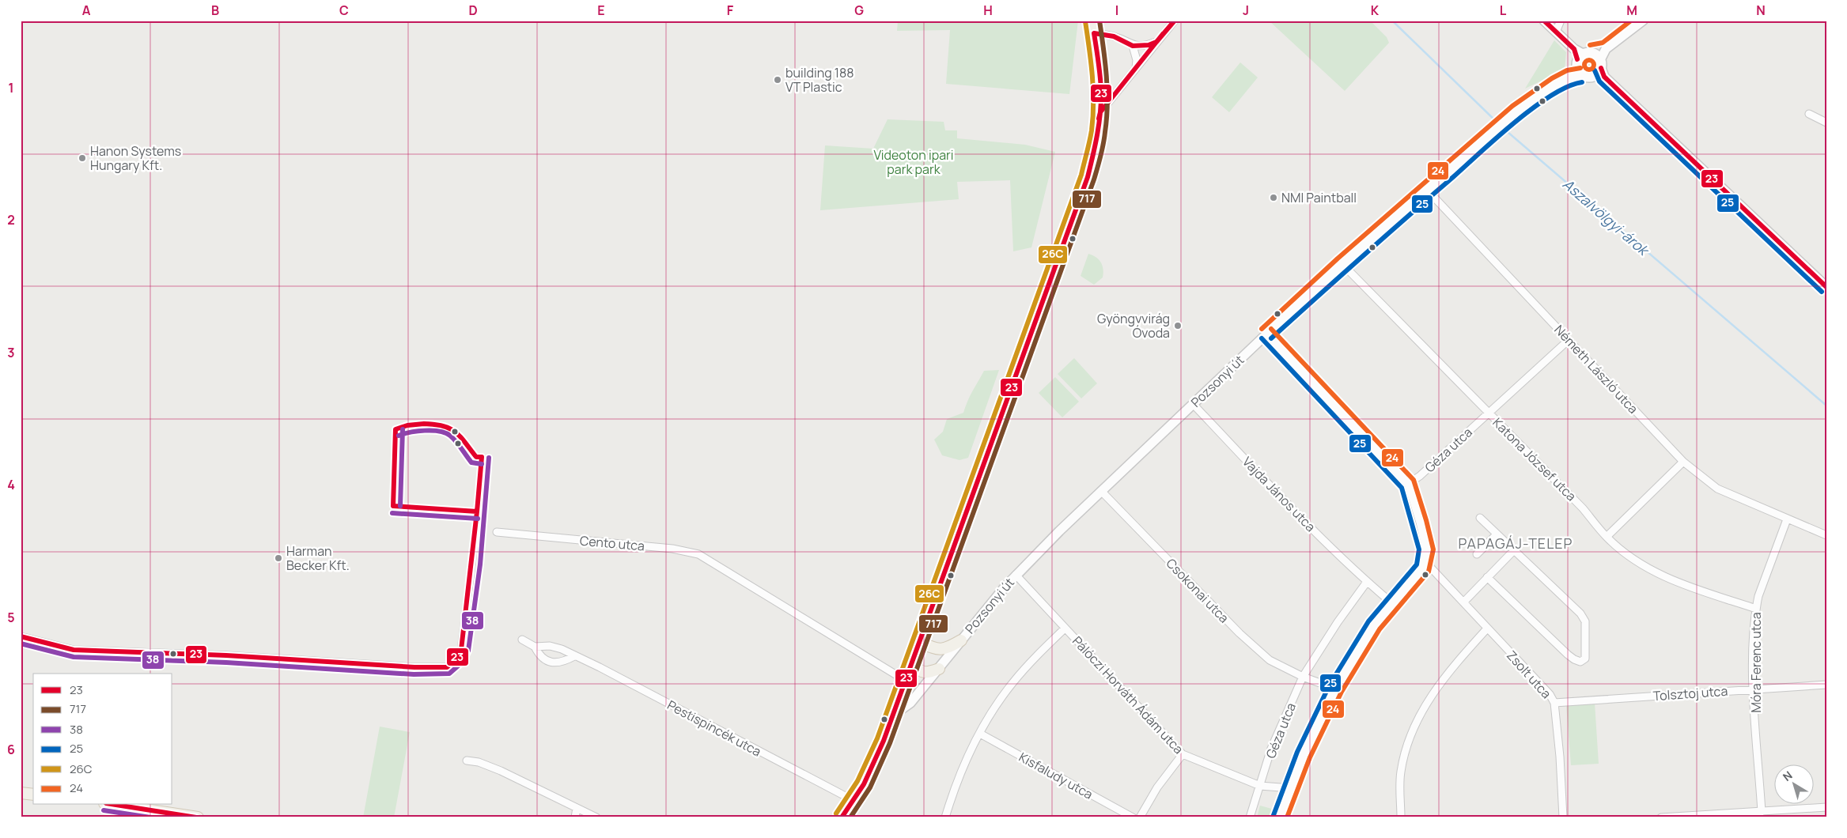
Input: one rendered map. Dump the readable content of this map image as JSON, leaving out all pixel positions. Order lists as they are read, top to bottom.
{
  "streets": {
    "street": [
      "Németh László utca",
      "Pozsonyi út",
      "Géza utca",
      "Katona József utca",
      "Vajda János utca",
      "Cento utca",
      "Csokonai utca",
      "Móra Ferenc utca",
      "Zsolt utca",
      "Tolsztoj utca",
      "Pálóczi Horváth Ádám utca",
      "Pestispincék utca",
      "Kisfaludy utca"
    ]
  },
  "crossings": [
    ["Németh László utca", "Pozsonyi út"],
    ["Németh László utca", "Géza utca"],
    ["Németh László utca", "Móra Ferenc utca"],
    ["Pozsonyi út", "Katona József utca"],
    ["Pozsonyi út", "Vajda János utca"],
    ["Pozsonyi út", "Csokonai utca"],
    ["Pozsonyi út", "Pálóczi Horváth Ádám utca"],
    ["Géza utca", "Katona József utca"],
    ["Géza utca", "Vajda János utca"],
    ["Géza utca", "Csokonai utca"],
    ["Géza utca", "Pálóczi Horváth Ádám utca"],
    ["Katona József utca", "Móra Ferenc utca"],
    ["Móra Ferenc utca", "Tolsztoj utca"],
    ["Zsolt utca", "Tolsztoj utca"]
  ],
  "districts": ["PAPAGÁJ-TELEP"],
  "water": ["Aszalvölgyi-árok"],
  "parks": ["Videoton ipari park park"],
  "places": [
    "building 188 VT Plastic",
    "Hanon Systems Hungary Kft.",
    "NMI Paintball",
    "Gyöngyvirág Óvoda",
    "Harman Becker Kft."
  ],
  "lines": [
    "transit line 23",
    "transit line 717",
    "transit line 24",
    "transit line 26C",
    "transit line 25",
    "transit line 38"
  ],
  "legend": [
    "23",
    "717",
    "38",
    "25",
    "26C",
    "24"
  ],
  "north": "top left",
  "grid": {
    "columns": [
      "A",
      "B",
      "C",
      "D",
      "E",
      "F",
      "G",
      "H",
      "I",
      "J",
      "K",
      "L",
      "M",
      "N"
    ],
    "rows": [
      "1",
      "2",
      "3",
      "4",
      "5",
      "6"
    ]
  }
}
